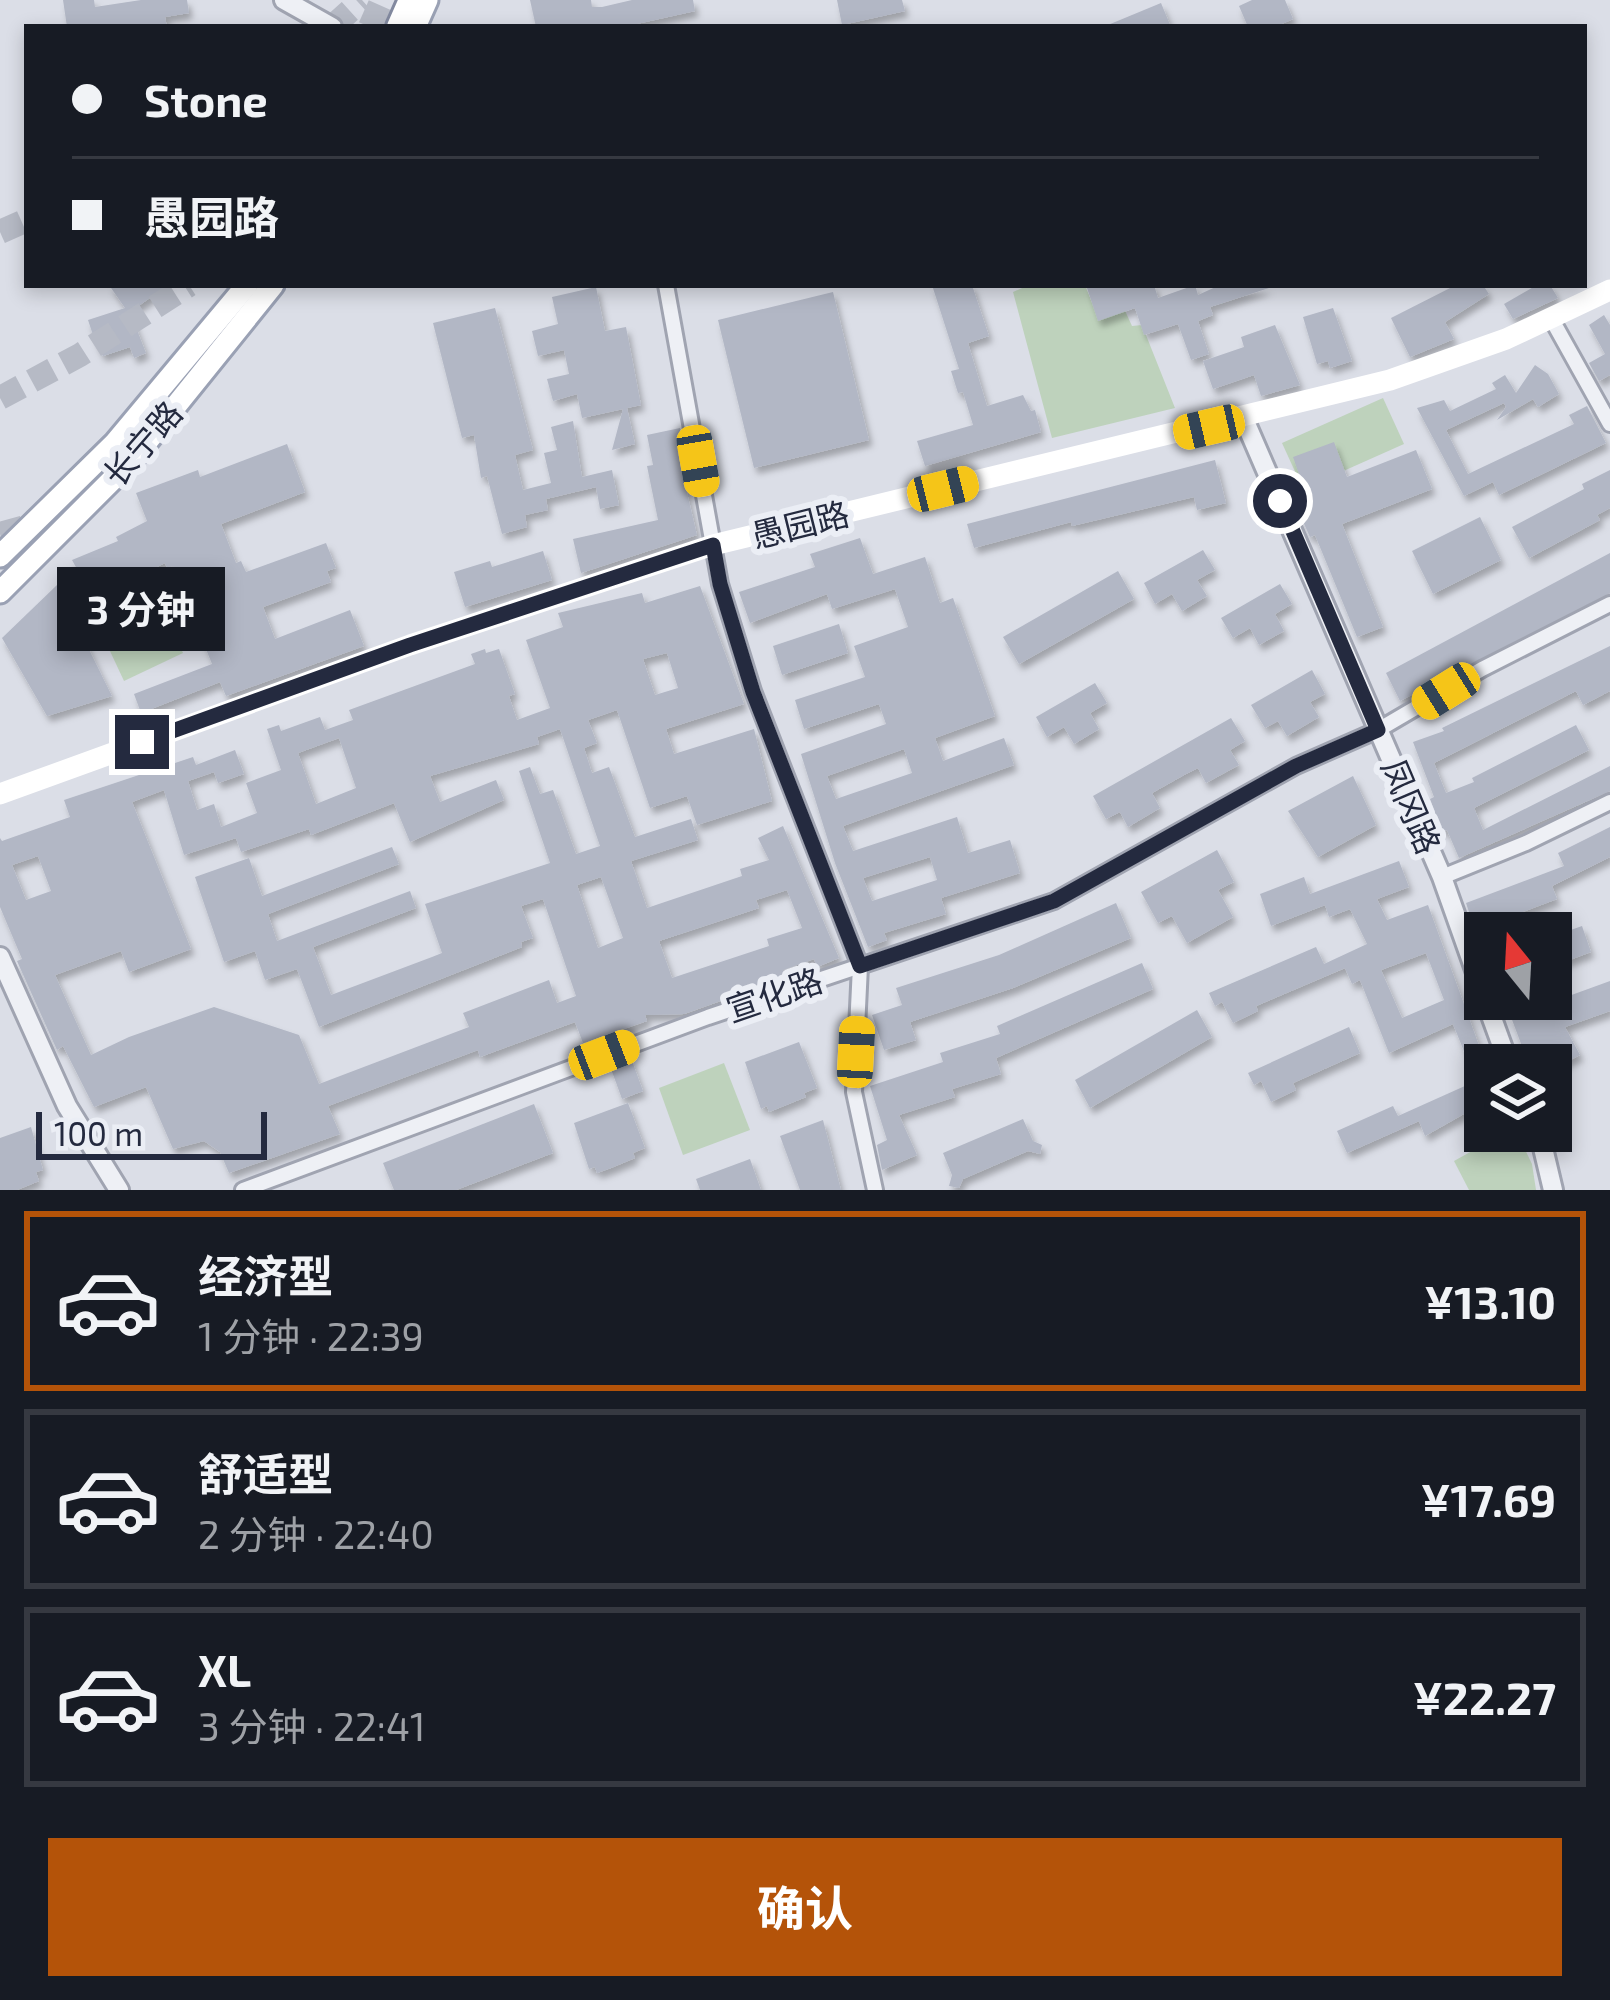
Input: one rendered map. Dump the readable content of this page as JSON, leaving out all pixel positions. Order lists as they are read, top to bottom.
{
  "streets": {
    "main road": ["长宁路", "愚园路"],
    "street": ["凤冈路", "宣化路"]
  },
  "crossings": [
    ["愚园路", "凤冈路"],
    ["凤冈路", "宣化路"]
  ],
  "scale_bar": "100 m",
  "north": "top",
  "page": {
    "banner": ["Stone", "愚园路"],
    "bubble": "3 分钟",
    "scale": "100 m",
    "list": [
      {
        "name": "经济型",
        "note": "1 分钟 · 22:39",
        "value": "¥13.10"
      },
      {
        "name": "舒适型",
        "note": "2 分钟 · 22:40",
        "value": "¥17.69"
      },
      {
        "name": "XL",
        "note": "3 分钟 · 22:41",
        "value": "¥22.27"
      }
    ],
    "buttons": "确认"
  }
}
